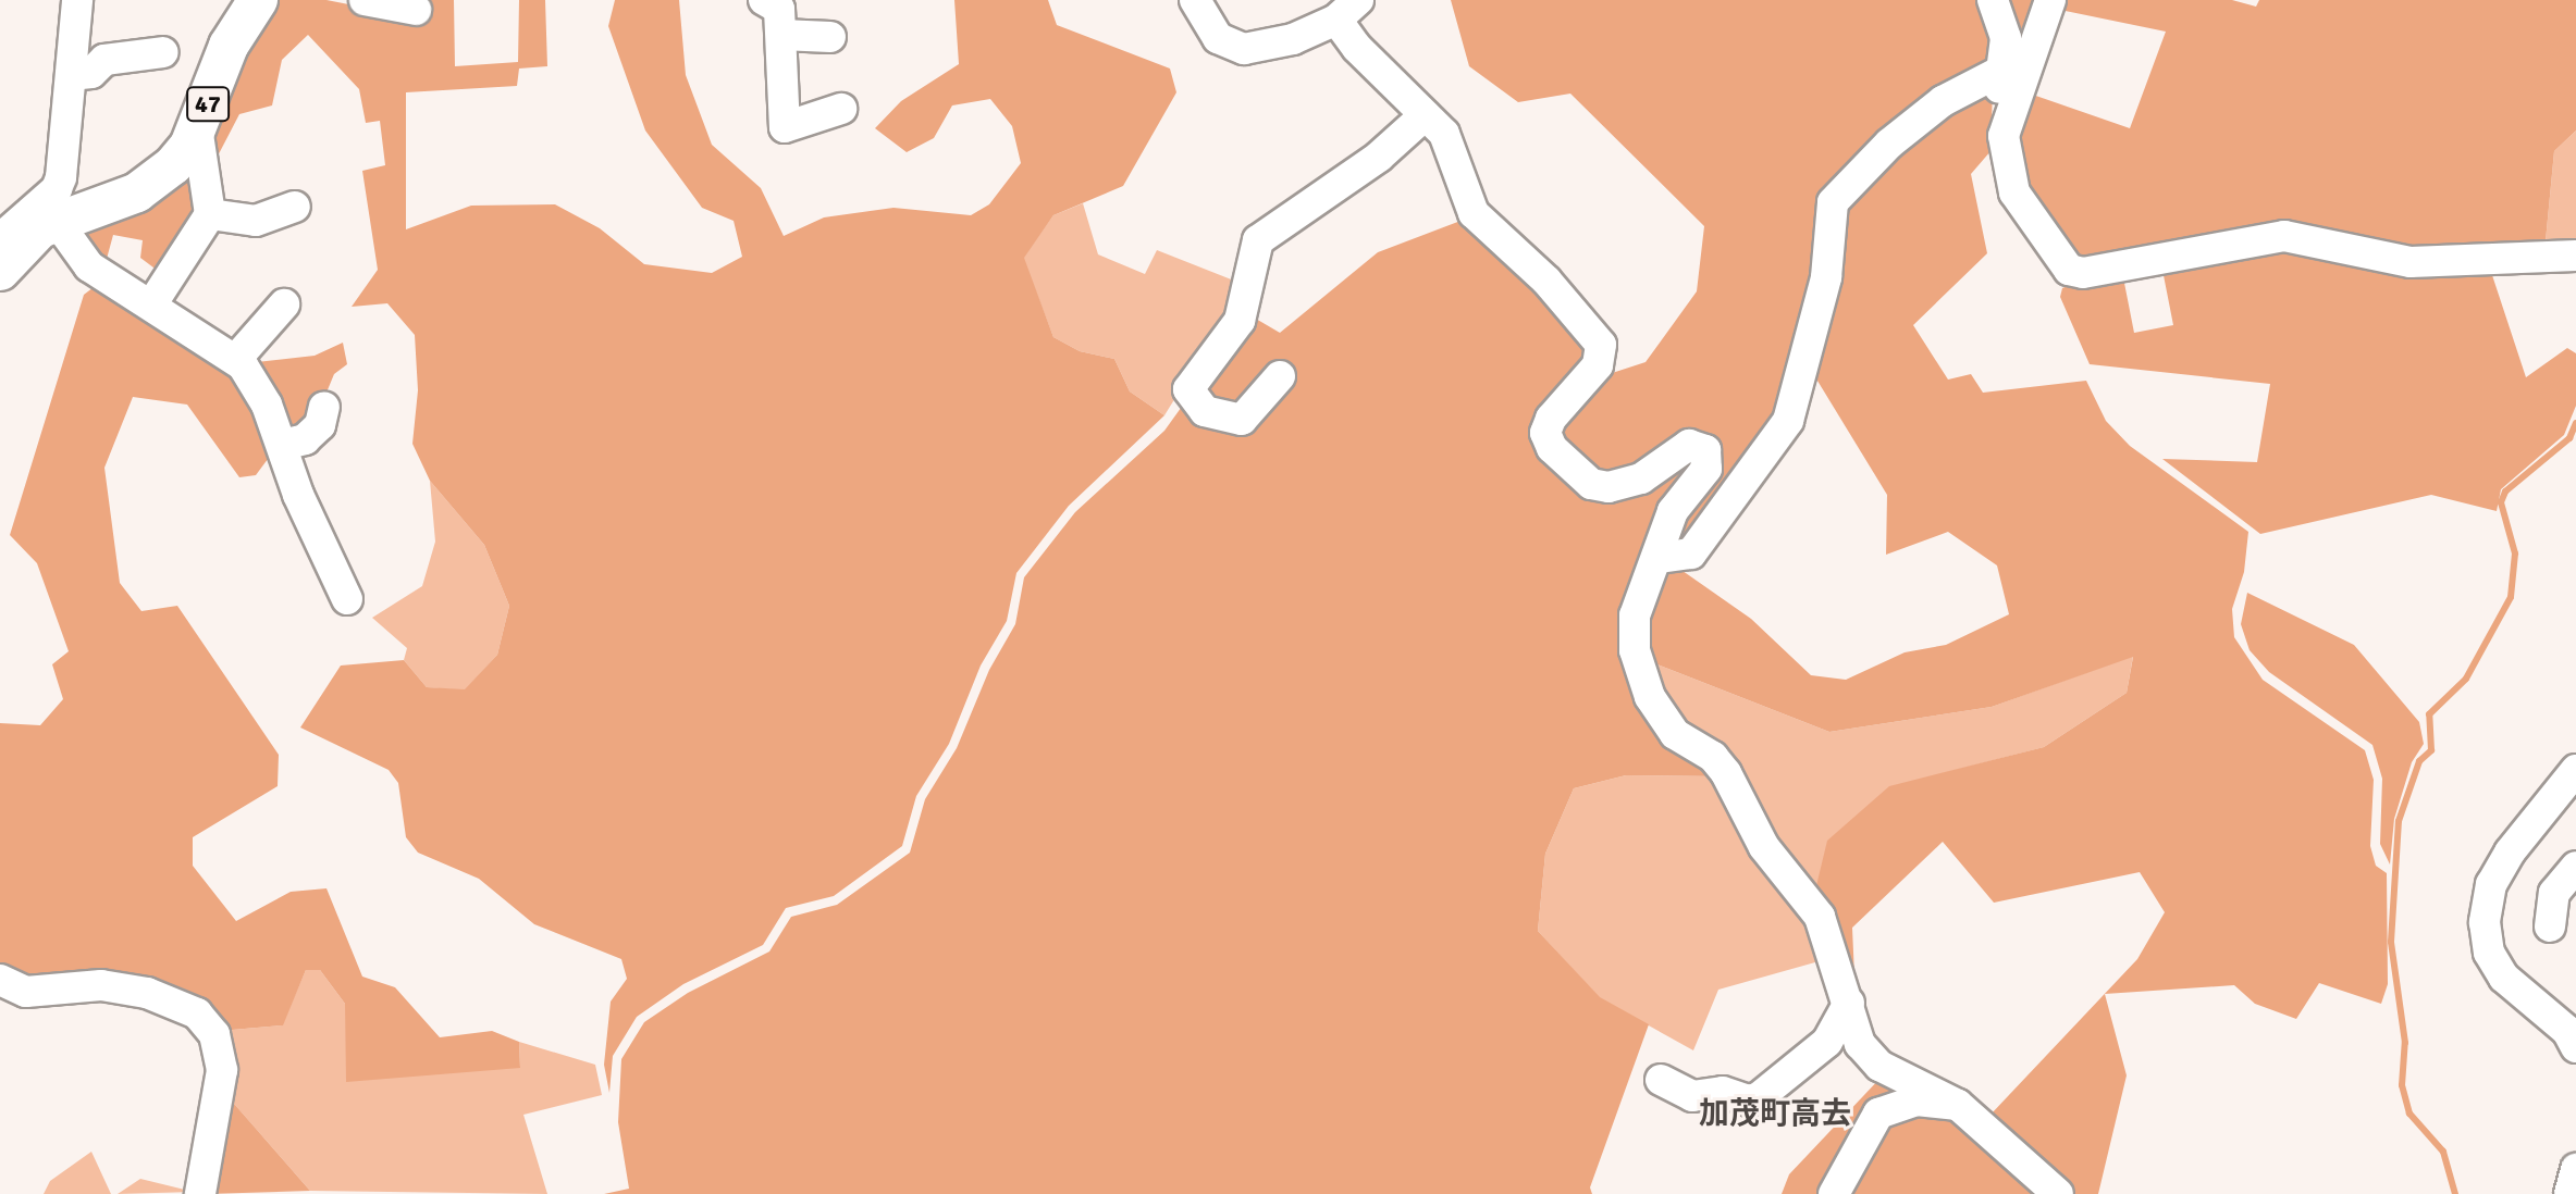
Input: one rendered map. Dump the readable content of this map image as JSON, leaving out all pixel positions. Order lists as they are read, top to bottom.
{
  "streets": {
    "main road": ["47"]
  },
  "districts": ["加茂町高去"]
}
